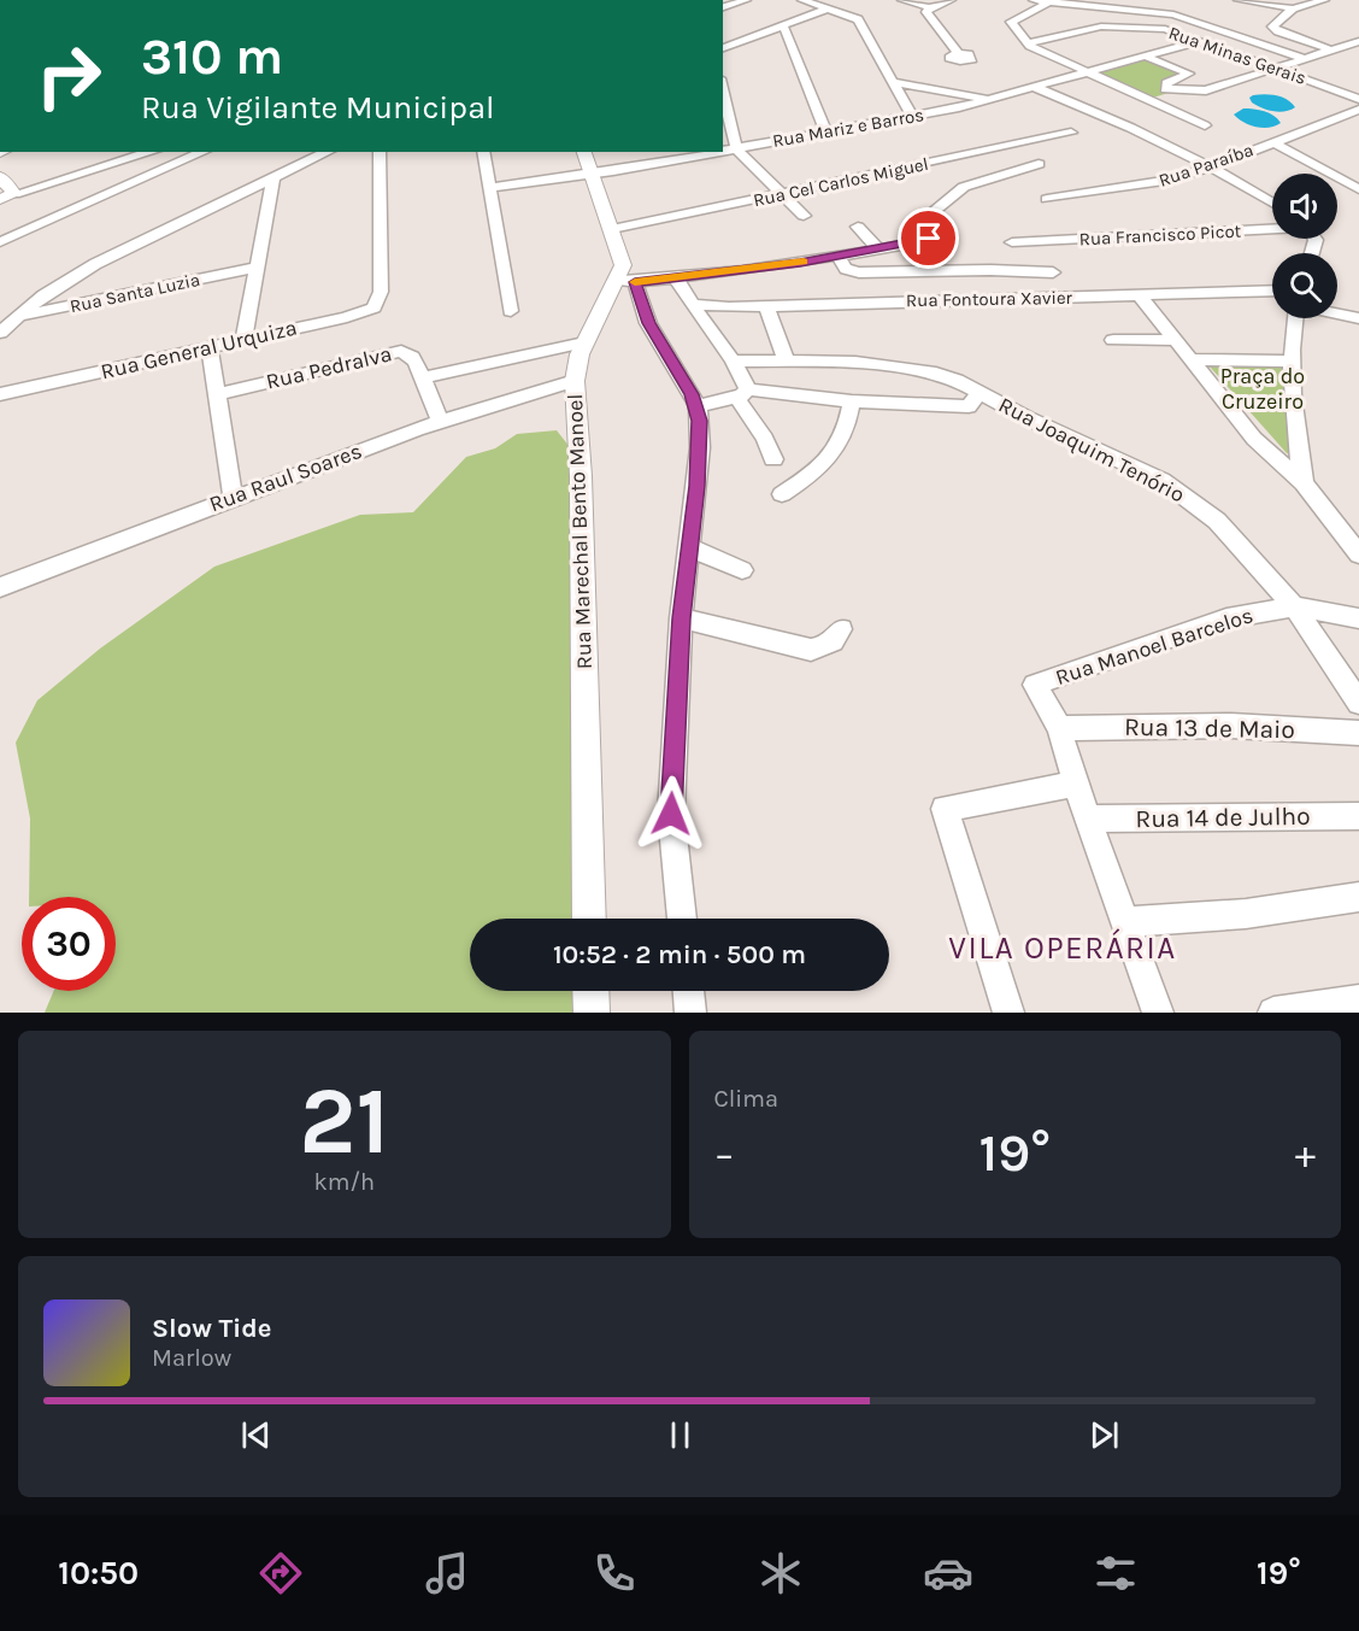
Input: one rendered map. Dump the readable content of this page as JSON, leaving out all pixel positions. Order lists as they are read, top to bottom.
{
  "streets": {
    "main road": ["Rua Marechal Bento Manoel"],
    "street": [
      "Rua Minas Gerais",
      "Rua Mariz e Barros",
      "Rua Paraíba",
      "Rua Cel Carlos Miguel",
      "Rua Francisco Picot",
      "Rua Santa Luzia",
      "Rua Fontoura Xavier",
      "Rua General Urquiza",
      "Rua Pedralva",
      "Rua Joaquim Tenório",
      "Rua Raul Soares",
      "Rua Manoel Barcelos",
      "Rua 13 de Maio",
      "Rua 14 de Julho"
    ]
  },
  "crossings": [
    ["Rua Minas Gerais", "Rua Mariz e Barros"],
    ["Rua Mariz e Barros", "Rua Marechal Bento Manoel"],
    ["Rua Cel Carlos Miguel", "Rua Marechal Bento Manoel"],
    ["Rua Pedralva", "Rua Raul Soares"],
    ["Rua Joaquim Tenório", "Rua Manoel Barcelos"],
    ["Rua Raul Soares", "Rua Marechal Bento Manoel"],
    ["Rua Manoel Barcelos", "Rua 13 de Maio"]
  ],
  "districts": ["VILA OPERÁRIA"],
  "parks": ["Praça do Cruzeiro"],
  "page": {
    "turn": ["310 m", "Rua Vigilante Municipal"],
    "limit": "30",
    "trip": "10:52 · 2 min · 500 m",
    "tile": [
      ["21", "km/h"],
      "Clima"
    ],
    "heat": ["−", "19°", "+"],
    "song": ["Slow Tide", "Marlow"],
    "tabs": ["10:50", "19°"]
  }
}
